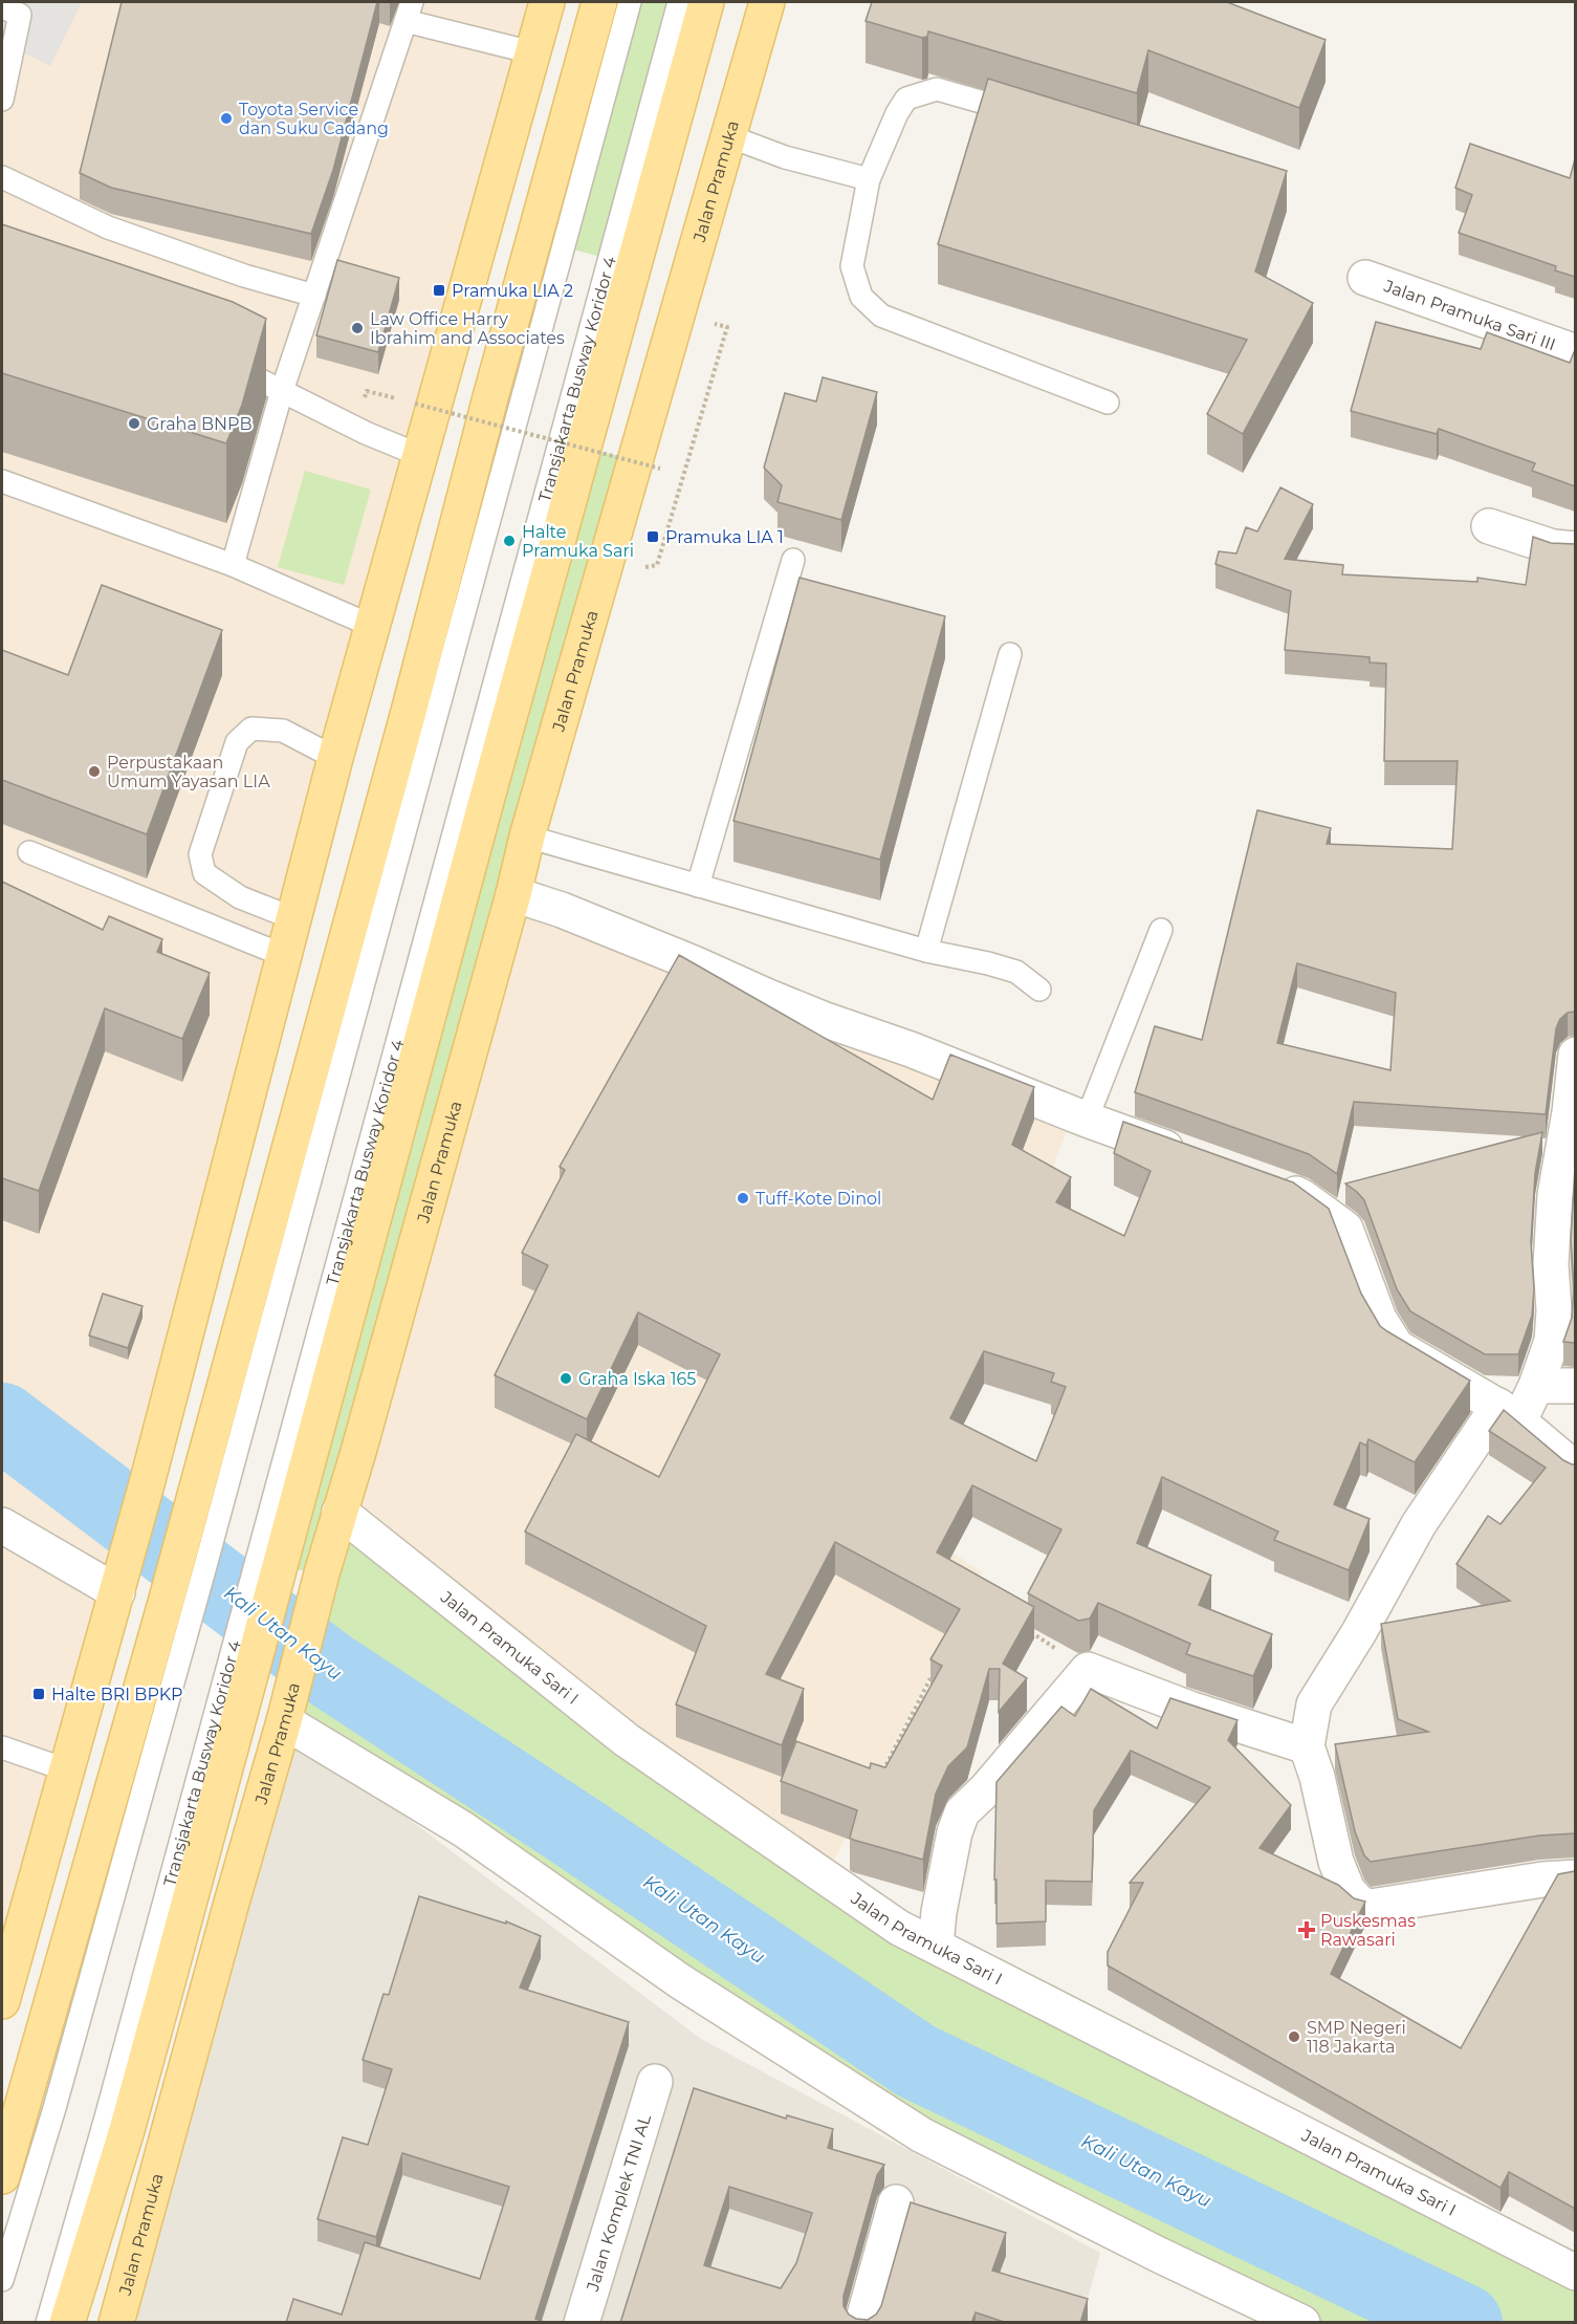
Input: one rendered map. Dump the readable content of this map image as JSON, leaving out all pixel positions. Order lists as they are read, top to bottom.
{
  "streets": {
    "main road": ["Jalan Pramuka"],
    "street": ["Jalan Pramuka Sari III", "Jalan Pramuka Sari I", "Jalan Komplek TNI AL"],
    "lane": ["Transjakarta Busway Koridor 4"]
  },
  "crossings": [
    ["Jalan Pramuka", "Jalan Pramuka Sari I"]
  ],
  "water": ["Kali Utan Kayu"],
  "places": {
    "other": [
      "Toyota Service dan Suku Cadang",
      "Law Office Harry Ibrahim and Associates",
      "Graha BNPB",
      "Halte Pramuka Sari",
      "Perpustakaan Umum Yayasan LIA",
      "Tuff-Kote Dinol",
      "Graha Iska 165",
      "SMP Negeri 118 Jakarta"
    ],
    "transit": ["Pramuka LIA 2", "Pramuka LIA 1", "Halte BRI BPKP"],
    "health": ["Puskesmas Rawasari"]
  }
}
